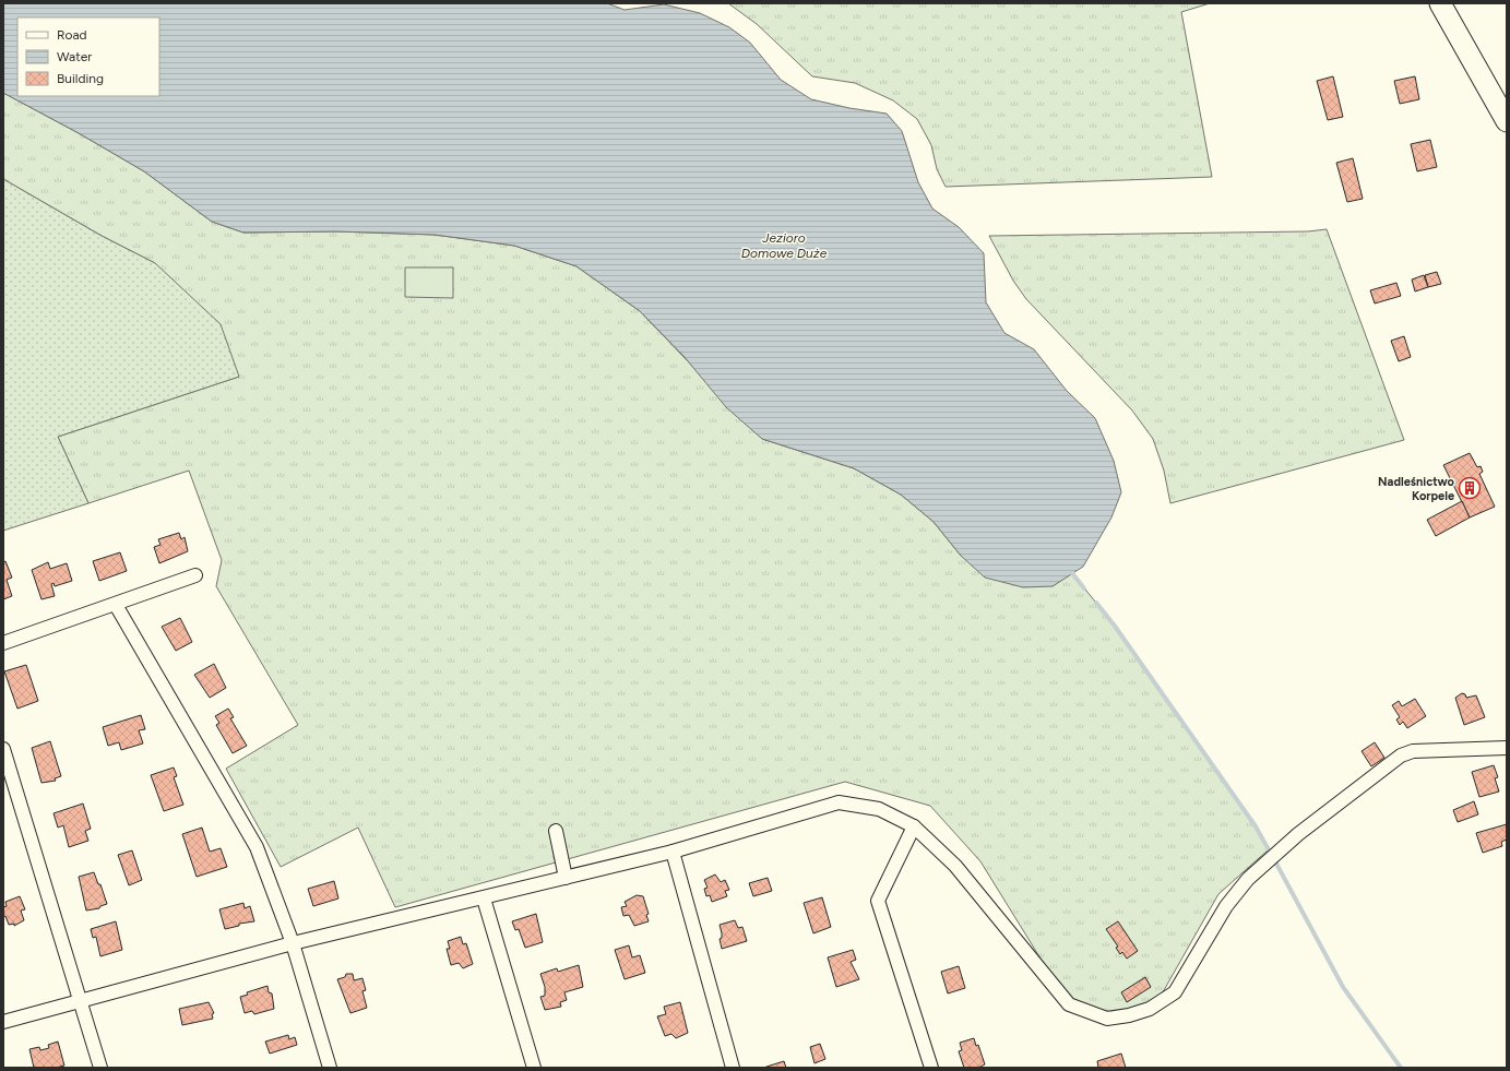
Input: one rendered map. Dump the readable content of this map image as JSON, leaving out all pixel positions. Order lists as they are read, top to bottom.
{
  "water": ["Jezioro Domowe Duże"],
  "places": {
    "building": ["Nadleśnictwo Korpele"]
  },
  "legend": ["Road", "Water", "Building"]
}
